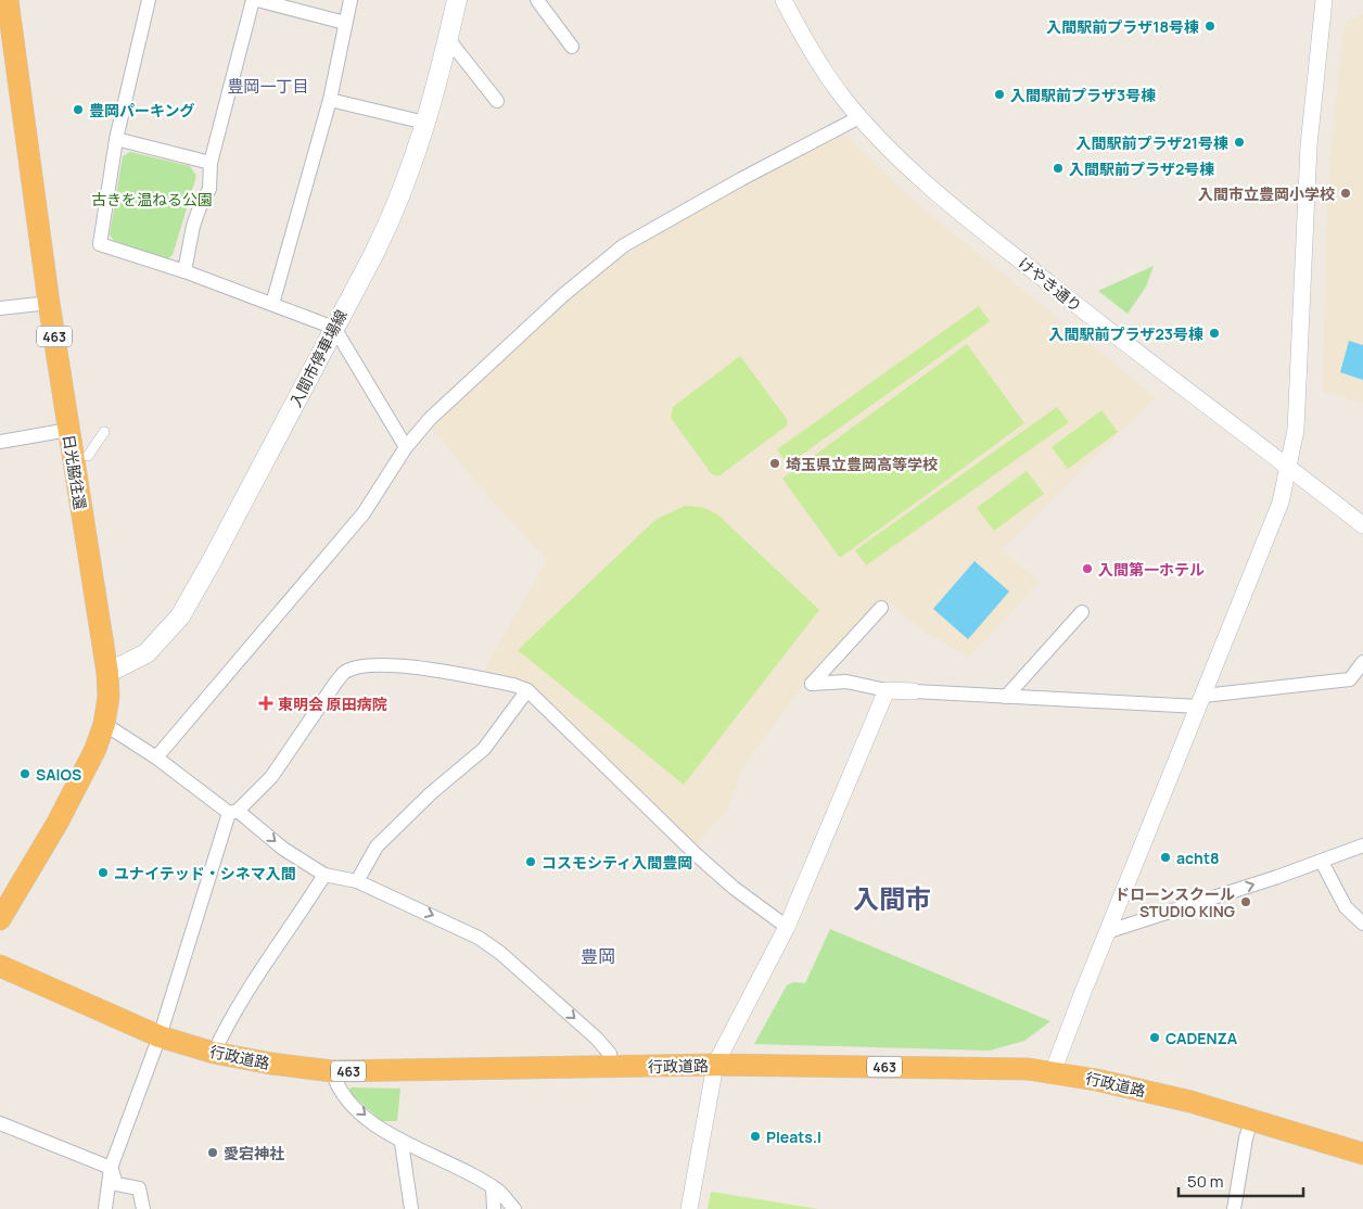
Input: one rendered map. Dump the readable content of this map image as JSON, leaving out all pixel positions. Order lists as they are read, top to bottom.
{
  "streets": {
    "highway": ["463", "日光脇往還", "行政道路"],
    "main road": ["入間市停車場線"],
    "street": ["けやき通り"]
  },
  "crossings": [
    ["入間市停車場線", "日光脇往還"]
  ],
  "districts": ["豊岡一丁目", "入間市", "豊岡"],
  "parks": ["古きを温ねる公園"],
  "places": {
    "other": [
      "入間駅前プラザ18号棟",
      "入間駅前プラザ3号棟",
      "豊岡パーキング",
      "入間駅前プラザ21号棟",
      "入間駅前プラザ2号棟",
      "入間市立豊岡小学校",
      "入間駅前プラザ23号棟",
      "埼玉県立豊岡高等学校",
      "入間第一ホテル",
      "SAIOS",
      "acht8",
      "コスモシティ入間豊岡",
      "ユナイテッド・シネマ入間",
      "ドローンスクール STUDIO KING",
      "CADENZA",
      "Pleats.I",
      "愛宕神社"
    ],
    "health": ["東明会 原田病院"]
  },
  "scale_bar": "50 m"
}
